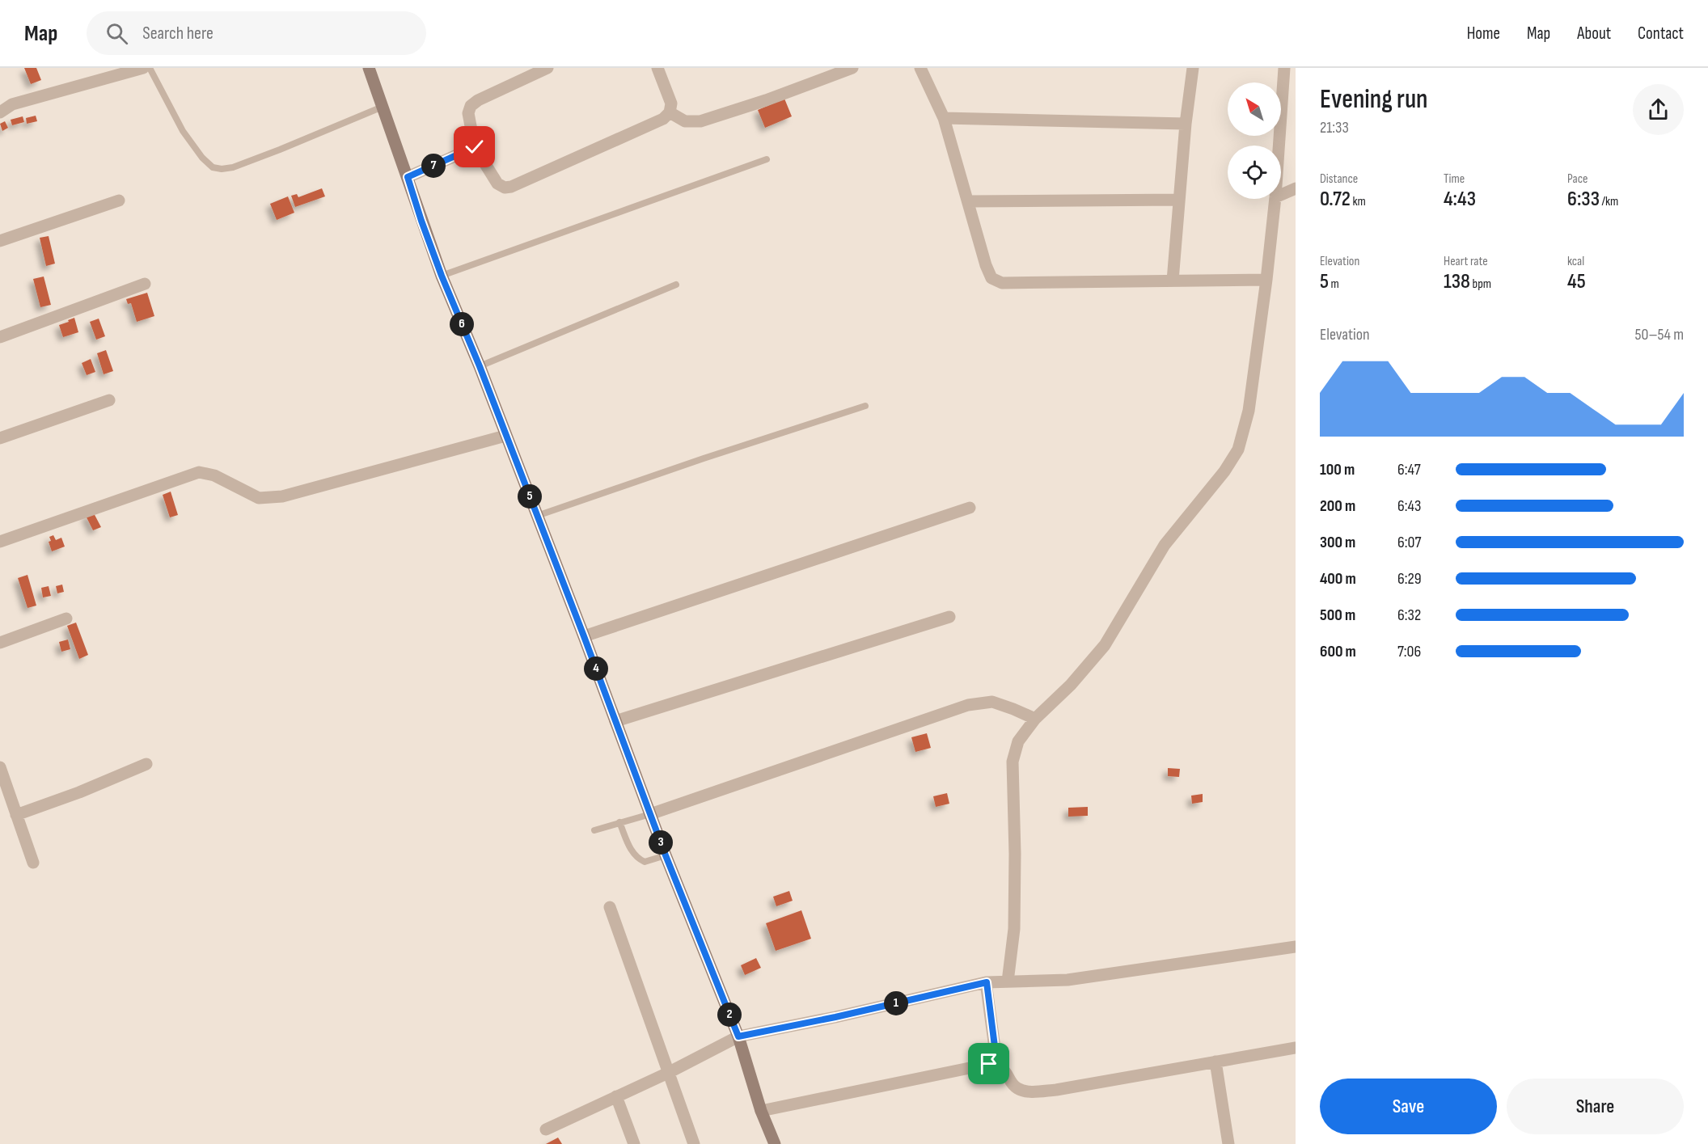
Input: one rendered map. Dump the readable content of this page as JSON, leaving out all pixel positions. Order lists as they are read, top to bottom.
{
  "north": "top left",
  "page": {
    "header": "Map",
    "search": "Search here",
    "nav": [
      "Home",
      "Map",
      "About",
      "Contact"
    ],
    "heading": ["Evening run", "21:33"],
    "stats": [
      ["Distance", "0.72 km"],
      ["Time", "4:43"],
      ["Pace", "6:33 /km"],
      ["Elevation", "5 m"],
      ["Heart rate", "138 bpm"],
      ["kcal", "45"]
    ],
    "pins": [
      "7",
      "6",
      "5",
      "4",
      "3",
      "1",
      "2"
    ],
    "chart": ["Elevation", "50–54 m"],
    "list": [
      {
        "name": "100 m",
        "note": "6:47"
      },
      {
        "name": "200 m",
        "note": "6:43"
      },
      {
        "name": "300 m",
        "note": "6:07"
      },
      {
        "name": "400 m",
        "note": "6:29"
      },
      {
        "name": "500 m",
        "note": "6:32"
      },
      {
        "name": "600 m",
        "note": "7:06"
      }
    ],
    "buttons": ["Save", "Share"]
  }
}
